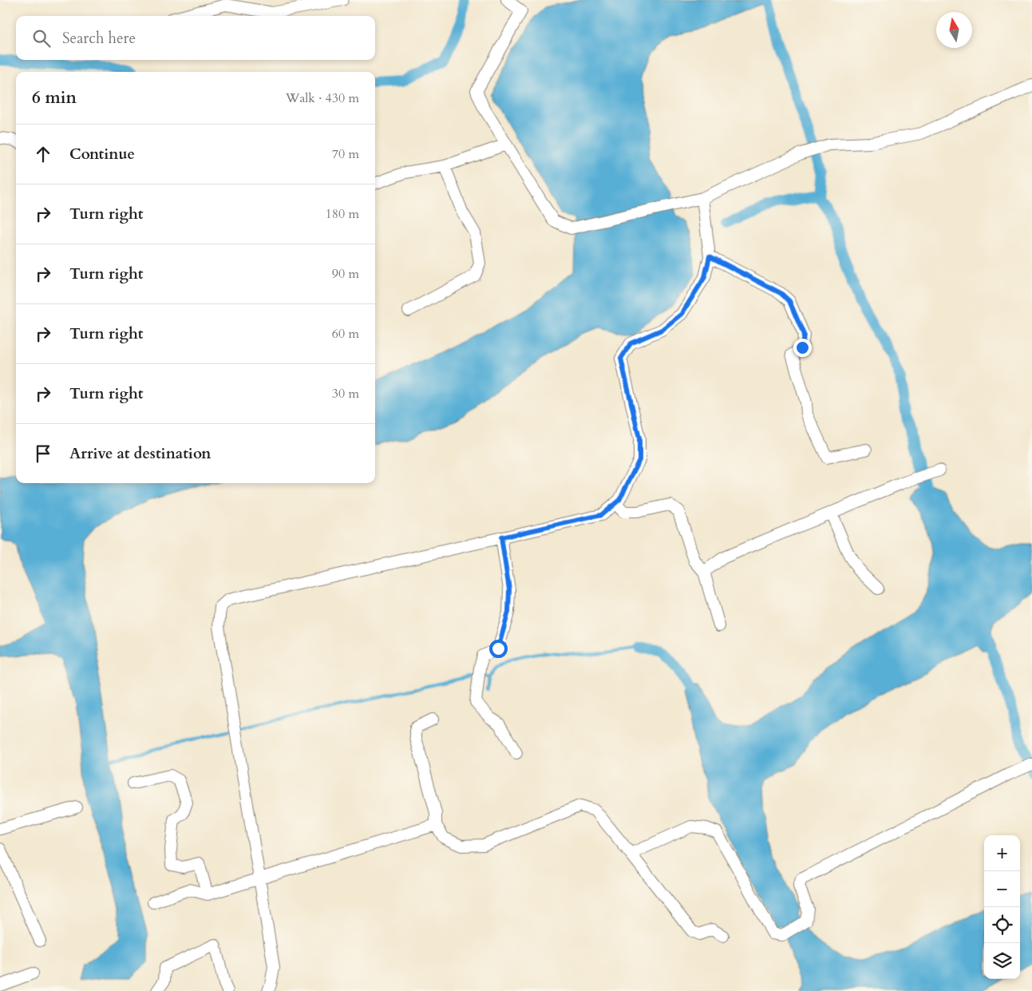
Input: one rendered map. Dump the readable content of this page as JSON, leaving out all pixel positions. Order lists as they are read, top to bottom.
{
  "north": "top",
  "page": {
    "search": "Search here",
    "heading": ["6 min", "Walk · 430 m"],
    "list": [
      ["Continue", "70 m"],
      ["Turn right", "180 m"],
      ["Turn right", "90 m"],
      ["Turn right", "60 m"],
      ["Turn right", "30 m"],
      "Arrive at destination"
    ],
    "map_buttons": ["+", "−"]
  }
}
